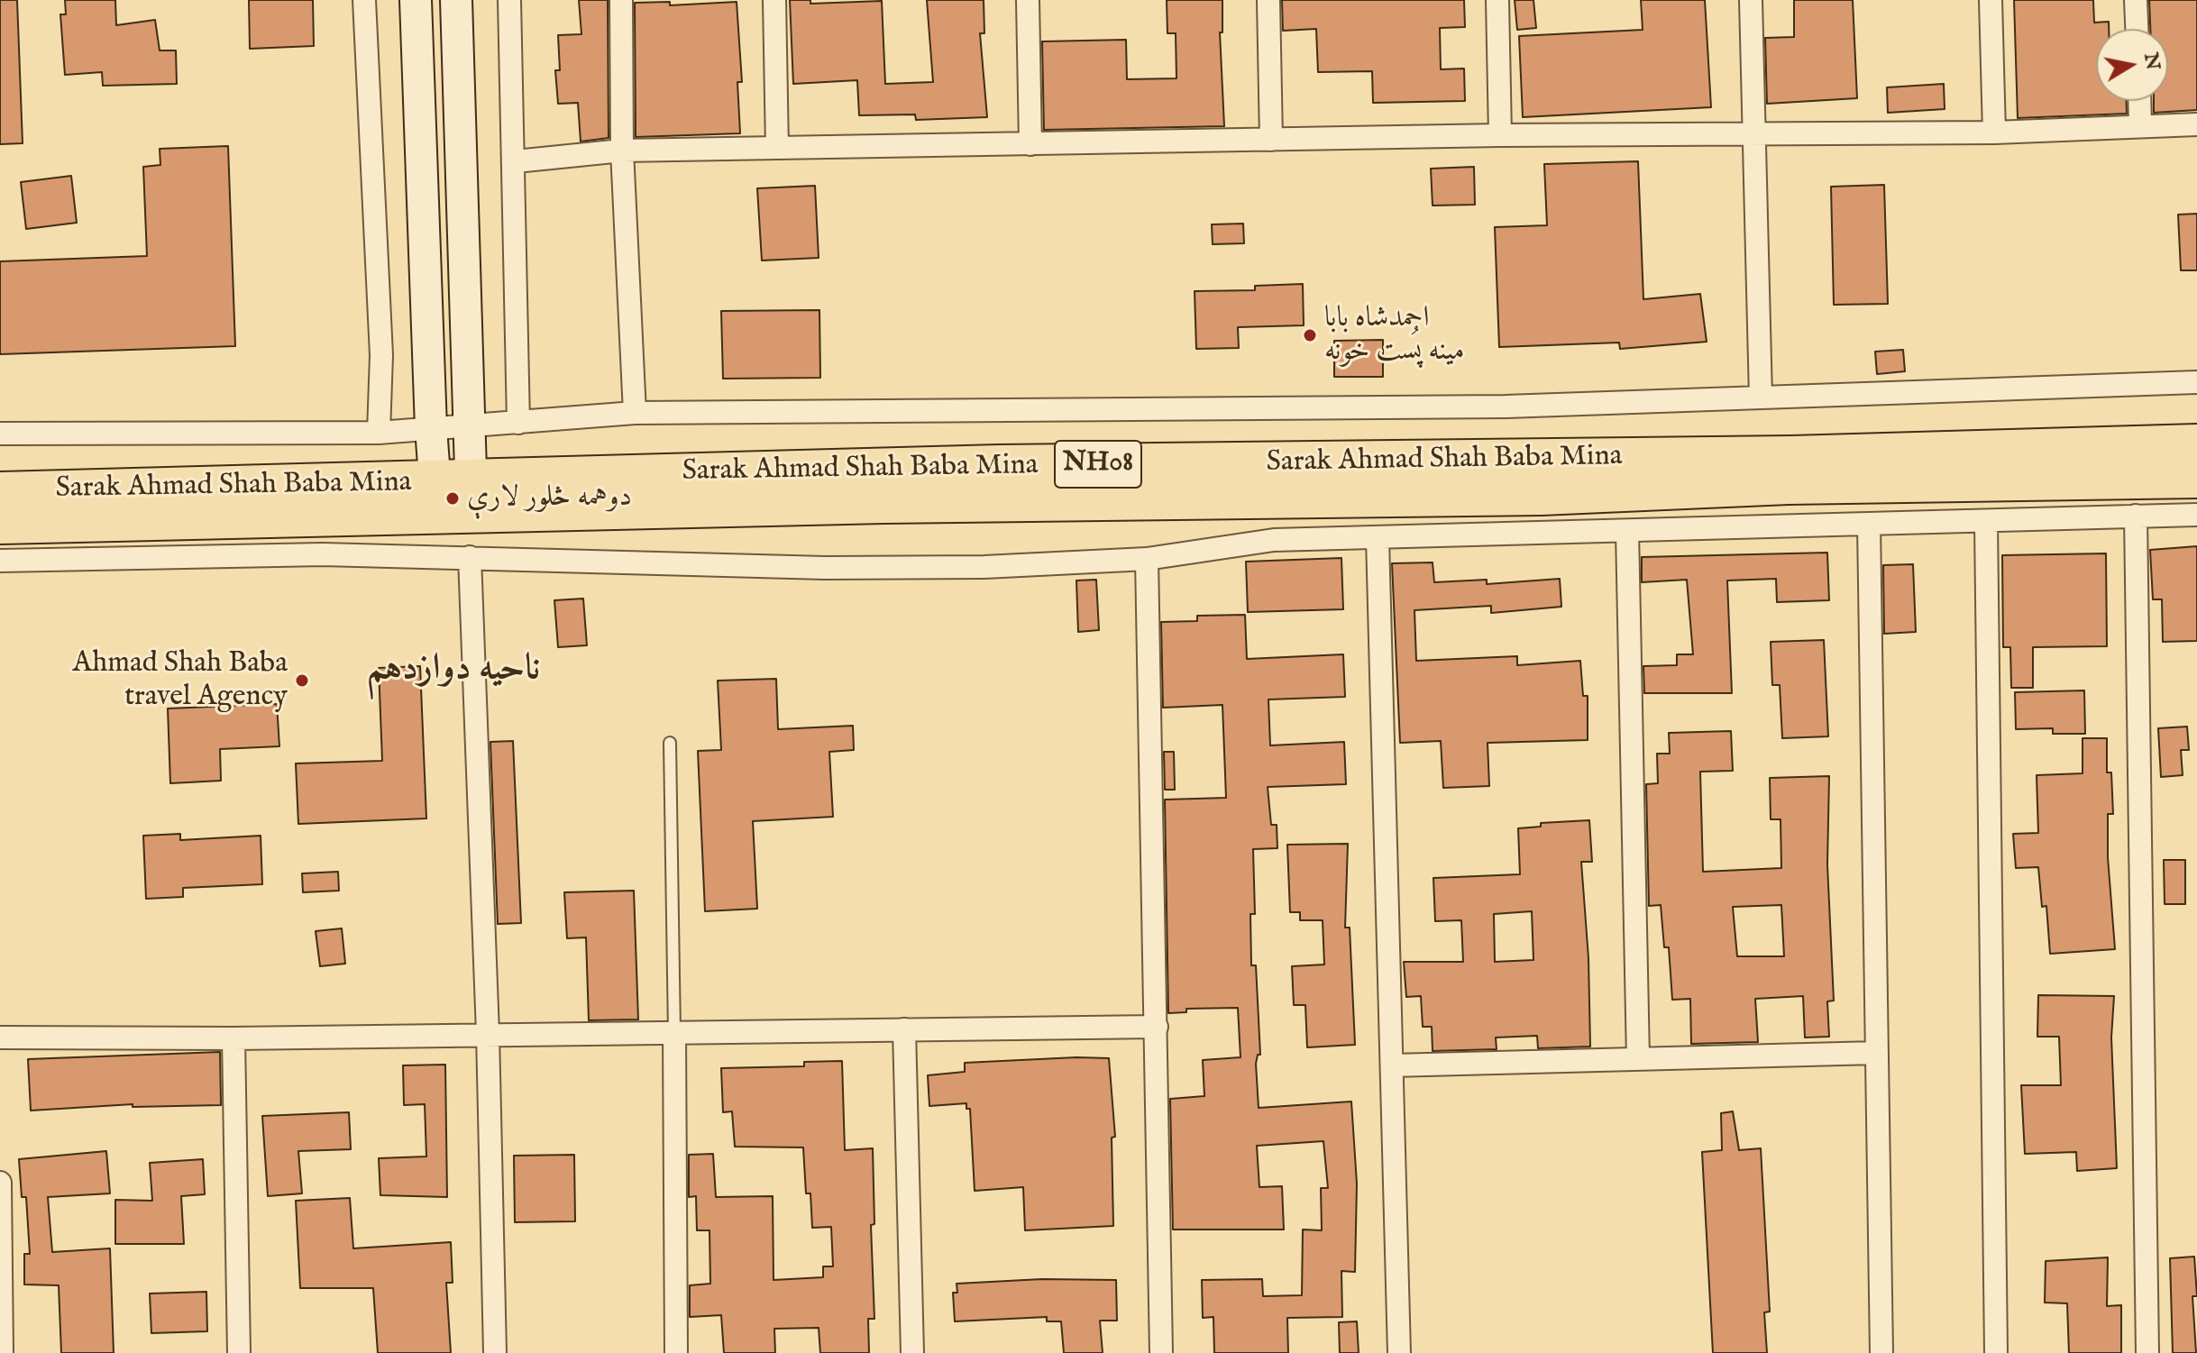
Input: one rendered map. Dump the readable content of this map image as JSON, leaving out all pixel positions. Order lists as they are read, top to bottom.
{
  "streets": {
    "highway": ["Sarak Ahmad Shah Baba Mina", "NH08"]
  },
  "crossings": [
    ["Sarak Ahmad Shah Baba Mina", "NH08"]
  ],
  "districts": ["ناحیه دوازدهم"],
  "places": ["احمدشاه بابا مینه پُست خونه", "دوهمه څلور لارې", "Ahmad Shah Baba travel Agency"],
  "north": "right"
}
